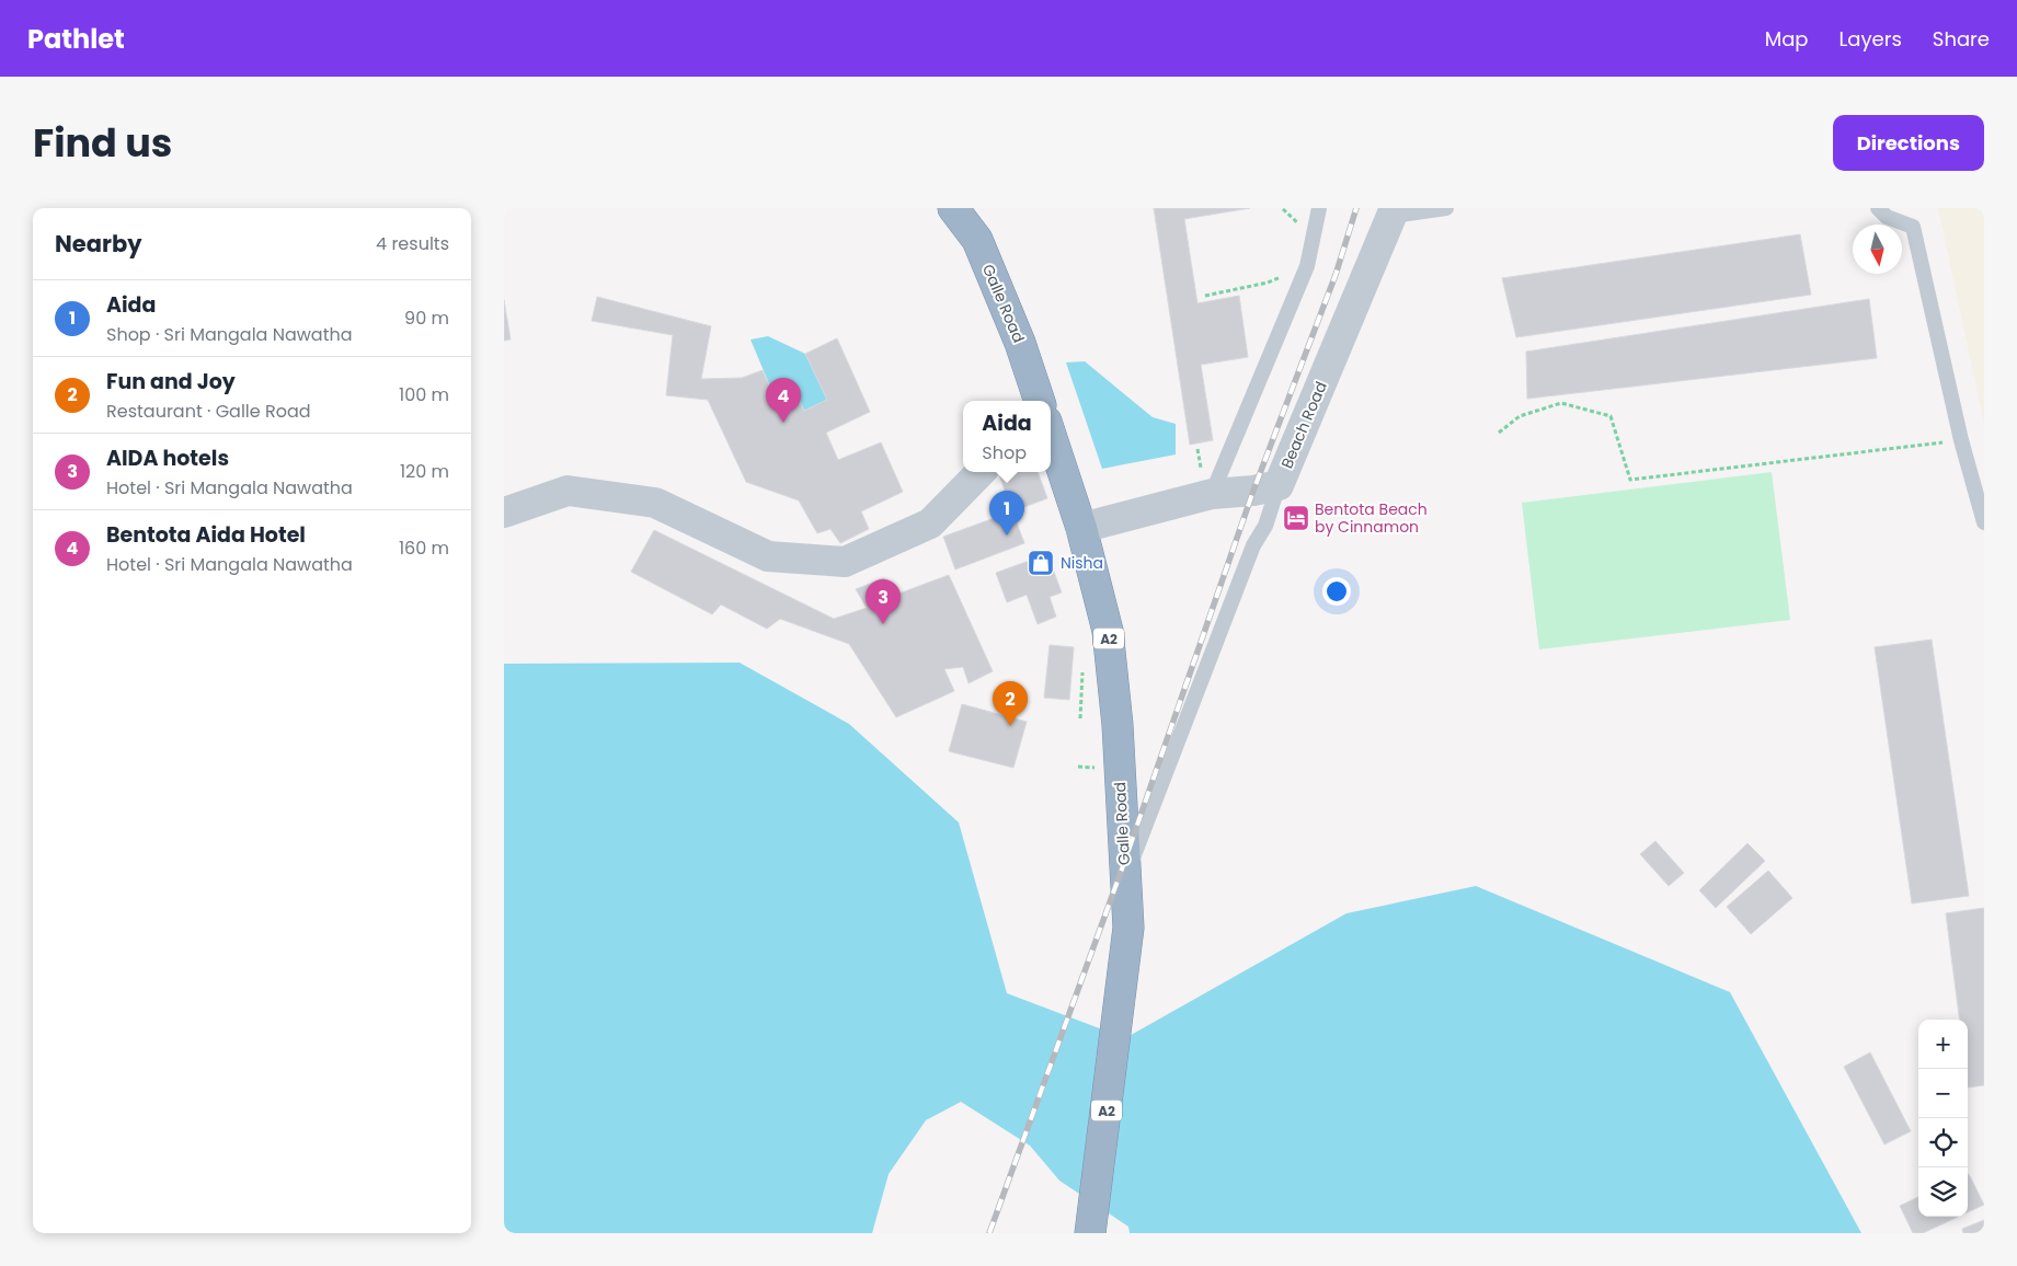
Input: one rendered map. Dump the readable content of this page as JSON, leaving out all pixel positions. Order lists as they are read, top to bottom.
{
  "streets": {
    "highway": ["Galle Road", "A2"],
    "street": ["Beach Road"]
  },
  "crossings": [
    ["Galle Road", "Beach Road"]
  ],
  "places": {
    "hotel": ["Bentota Beach by Cinnamon"],
    "shop": ["Nisha"]
  },
  "north": "bottom",
  "page": {
    "header": "Pathlet",
    "nav": ["Map", "Layers", "Share"],
    "title": "Find us",
    "buttons": "Directions",
    "heading": ["Nearby", "4 results"],
    "list": [
      {
        "mark": "1",
        "name": "Aida",
        "note": "Shop · Sri Mangala Nawatha",
        "value": "90 m"
      },
      {
        "mark": "2",
        "name": "Fun and Joy",
        "note": "Restaurant · Galle Road",
        "value": "100 m"
      },
      {
        "mark": "3",
        "name": "AIDA hotels",
        "note": "Hotel · Sri Mangala Nawatha",
        "value": "120 m"
      },
      {
        "mark": "4",
        "name": "Bentota Aida Hotel",
        "note": "Hotel · Sri Mangala Nawatha",
        "value": "160 m"
      }
    ],
    "pins": [
      "4",
      "1",
      "3",
      "2"
    ],
    "popup": ["Aida", "Shop"],
    "map_buttons": ["+", "−"]
  }
}
